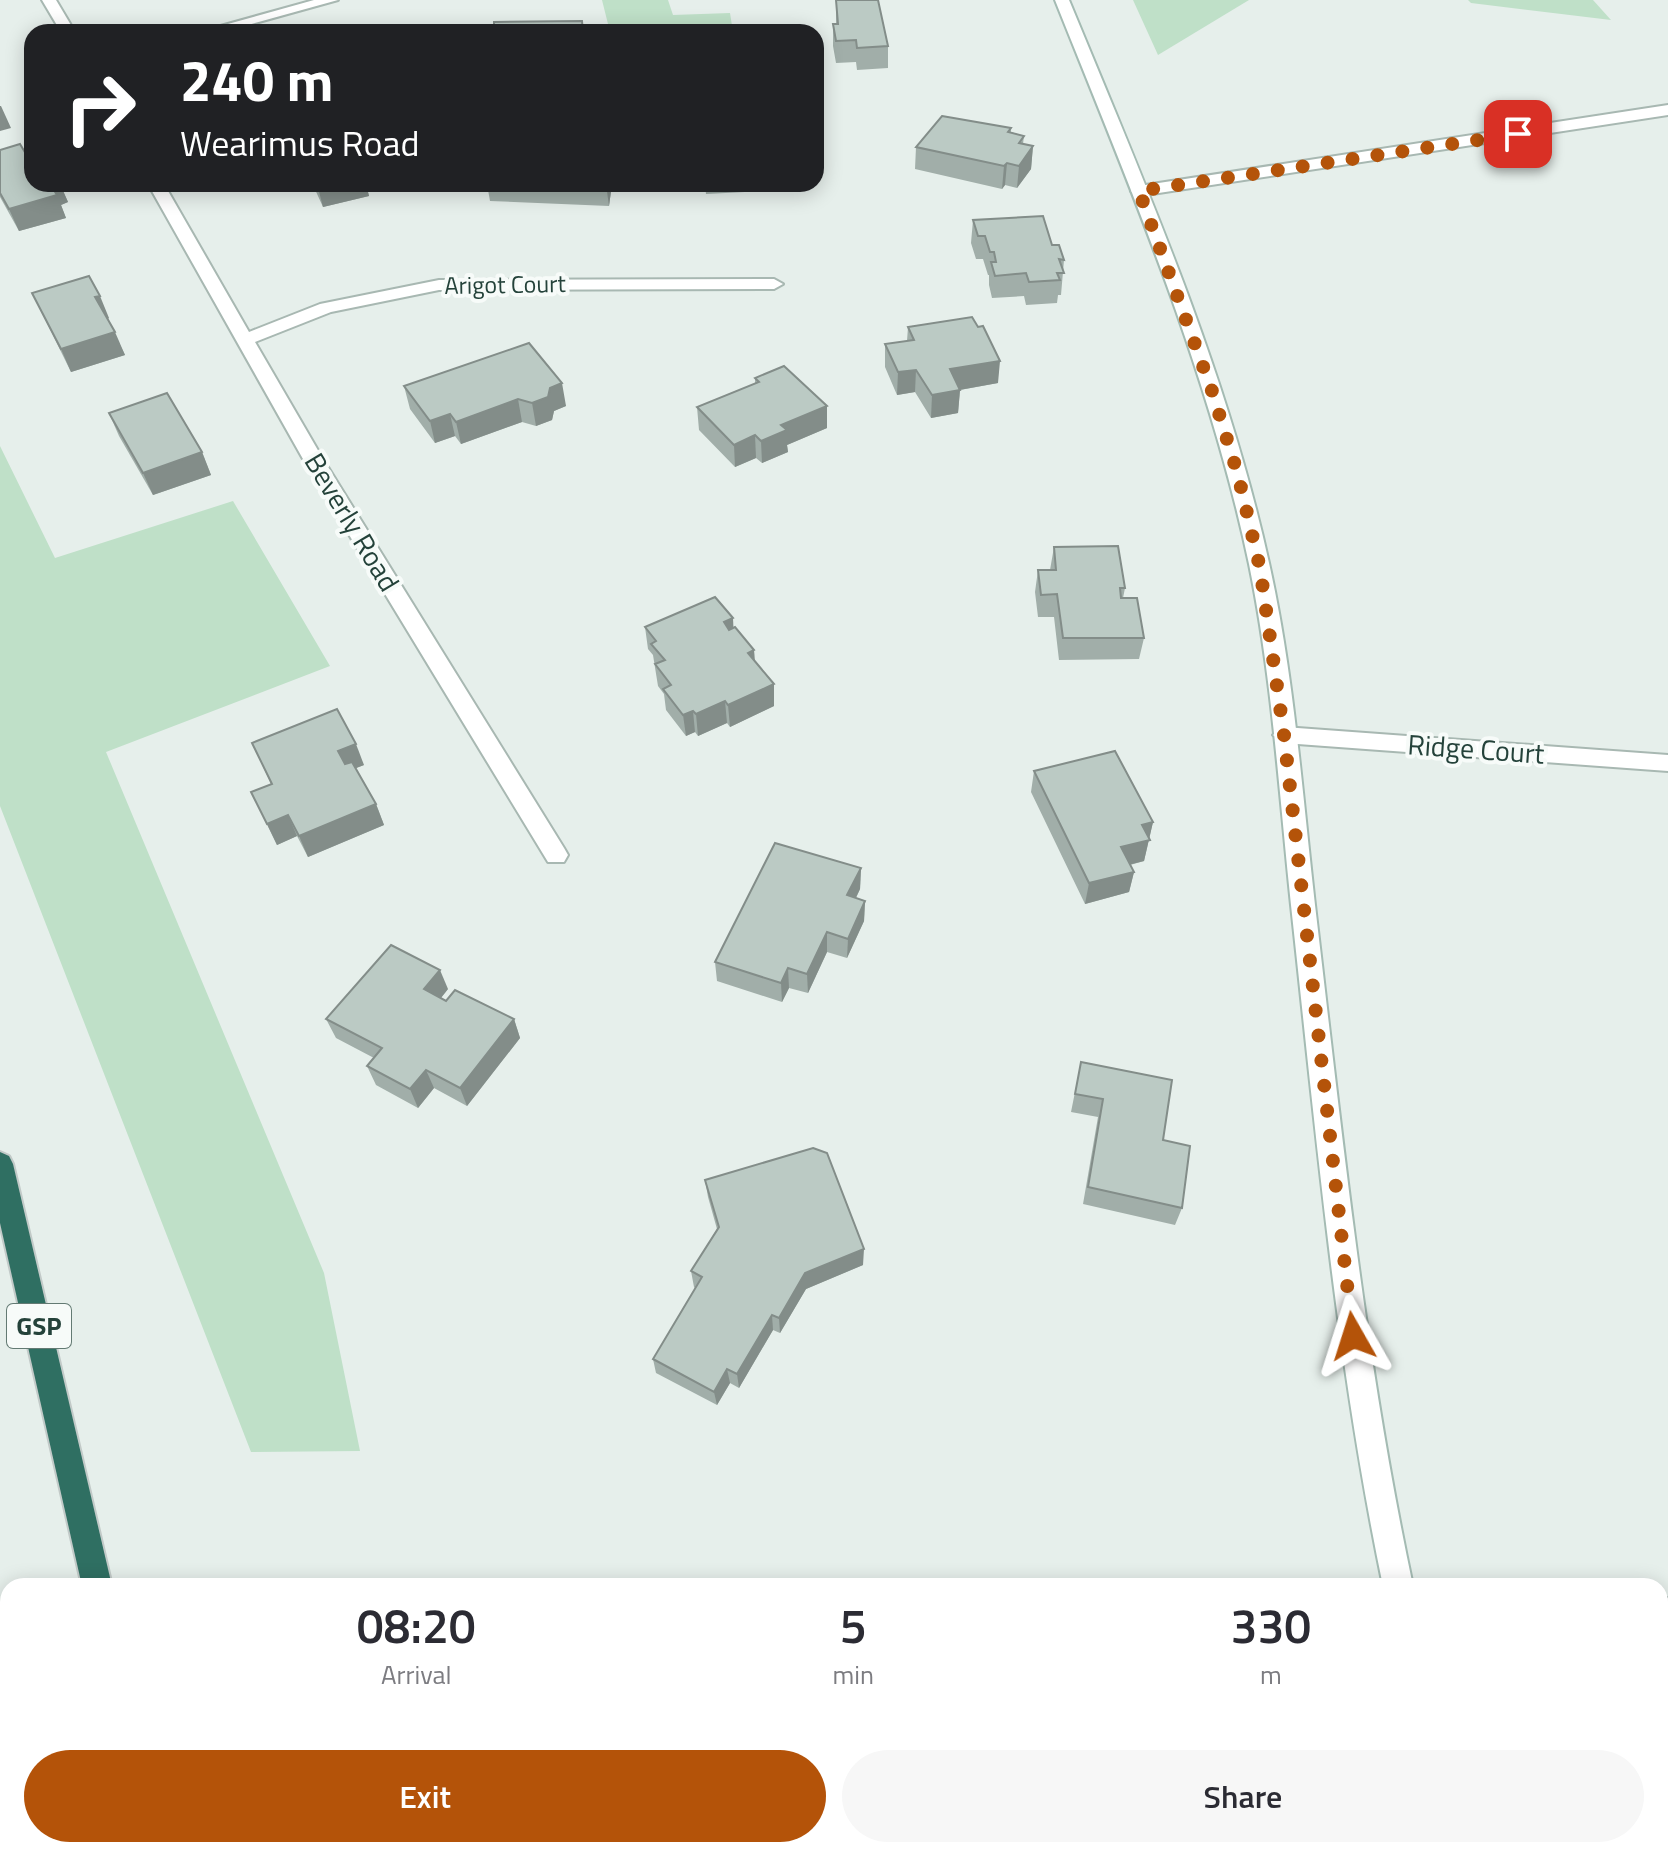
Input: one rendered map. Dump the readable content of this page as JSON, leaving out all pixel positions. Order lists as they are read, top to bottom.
{
  "streets": {
    "highway": ["GSP"],
    "street": ["Arigot Court", "Beverly Road", "Ridge Court"]
  },
  "crossings": [
    ["Arigot Court", "Beverly Road"]
  ],
  "page": {
    "turn": ["240 m", "Wearimus Road"],
    "eta": [
      "08:20",
      "Arrival",
      "5",
      "min",
      "330",
      "m"
    ],
    "buttons": ["Exit", "Share"]
  }
}
